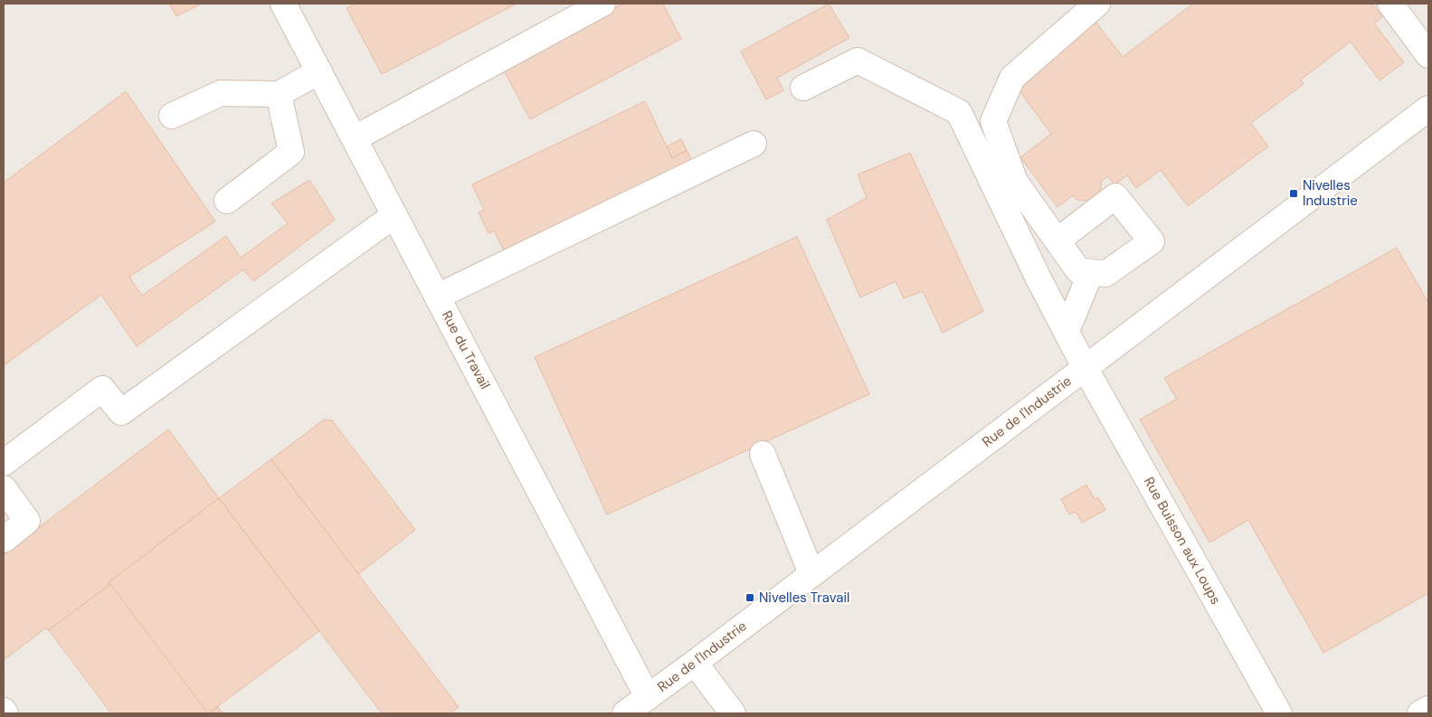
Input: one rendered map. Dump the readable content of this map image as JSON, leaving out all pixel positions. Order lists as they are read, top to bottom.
{
  "streets": {
    "street": ["Rue du Travail", "Rue de l'Industrie", "Rue Buisson aux Loups"]
  },
  "crossings": [
    ["Rue du Travail", "Rue de l'Industrie"],
    ["Rue de l'Industrie", "Rue Buisson aux Loups"]
  ],
  "places": {
    "transit": ["Nivelles Industrie", "Nivelles Travail"]
  }
}
